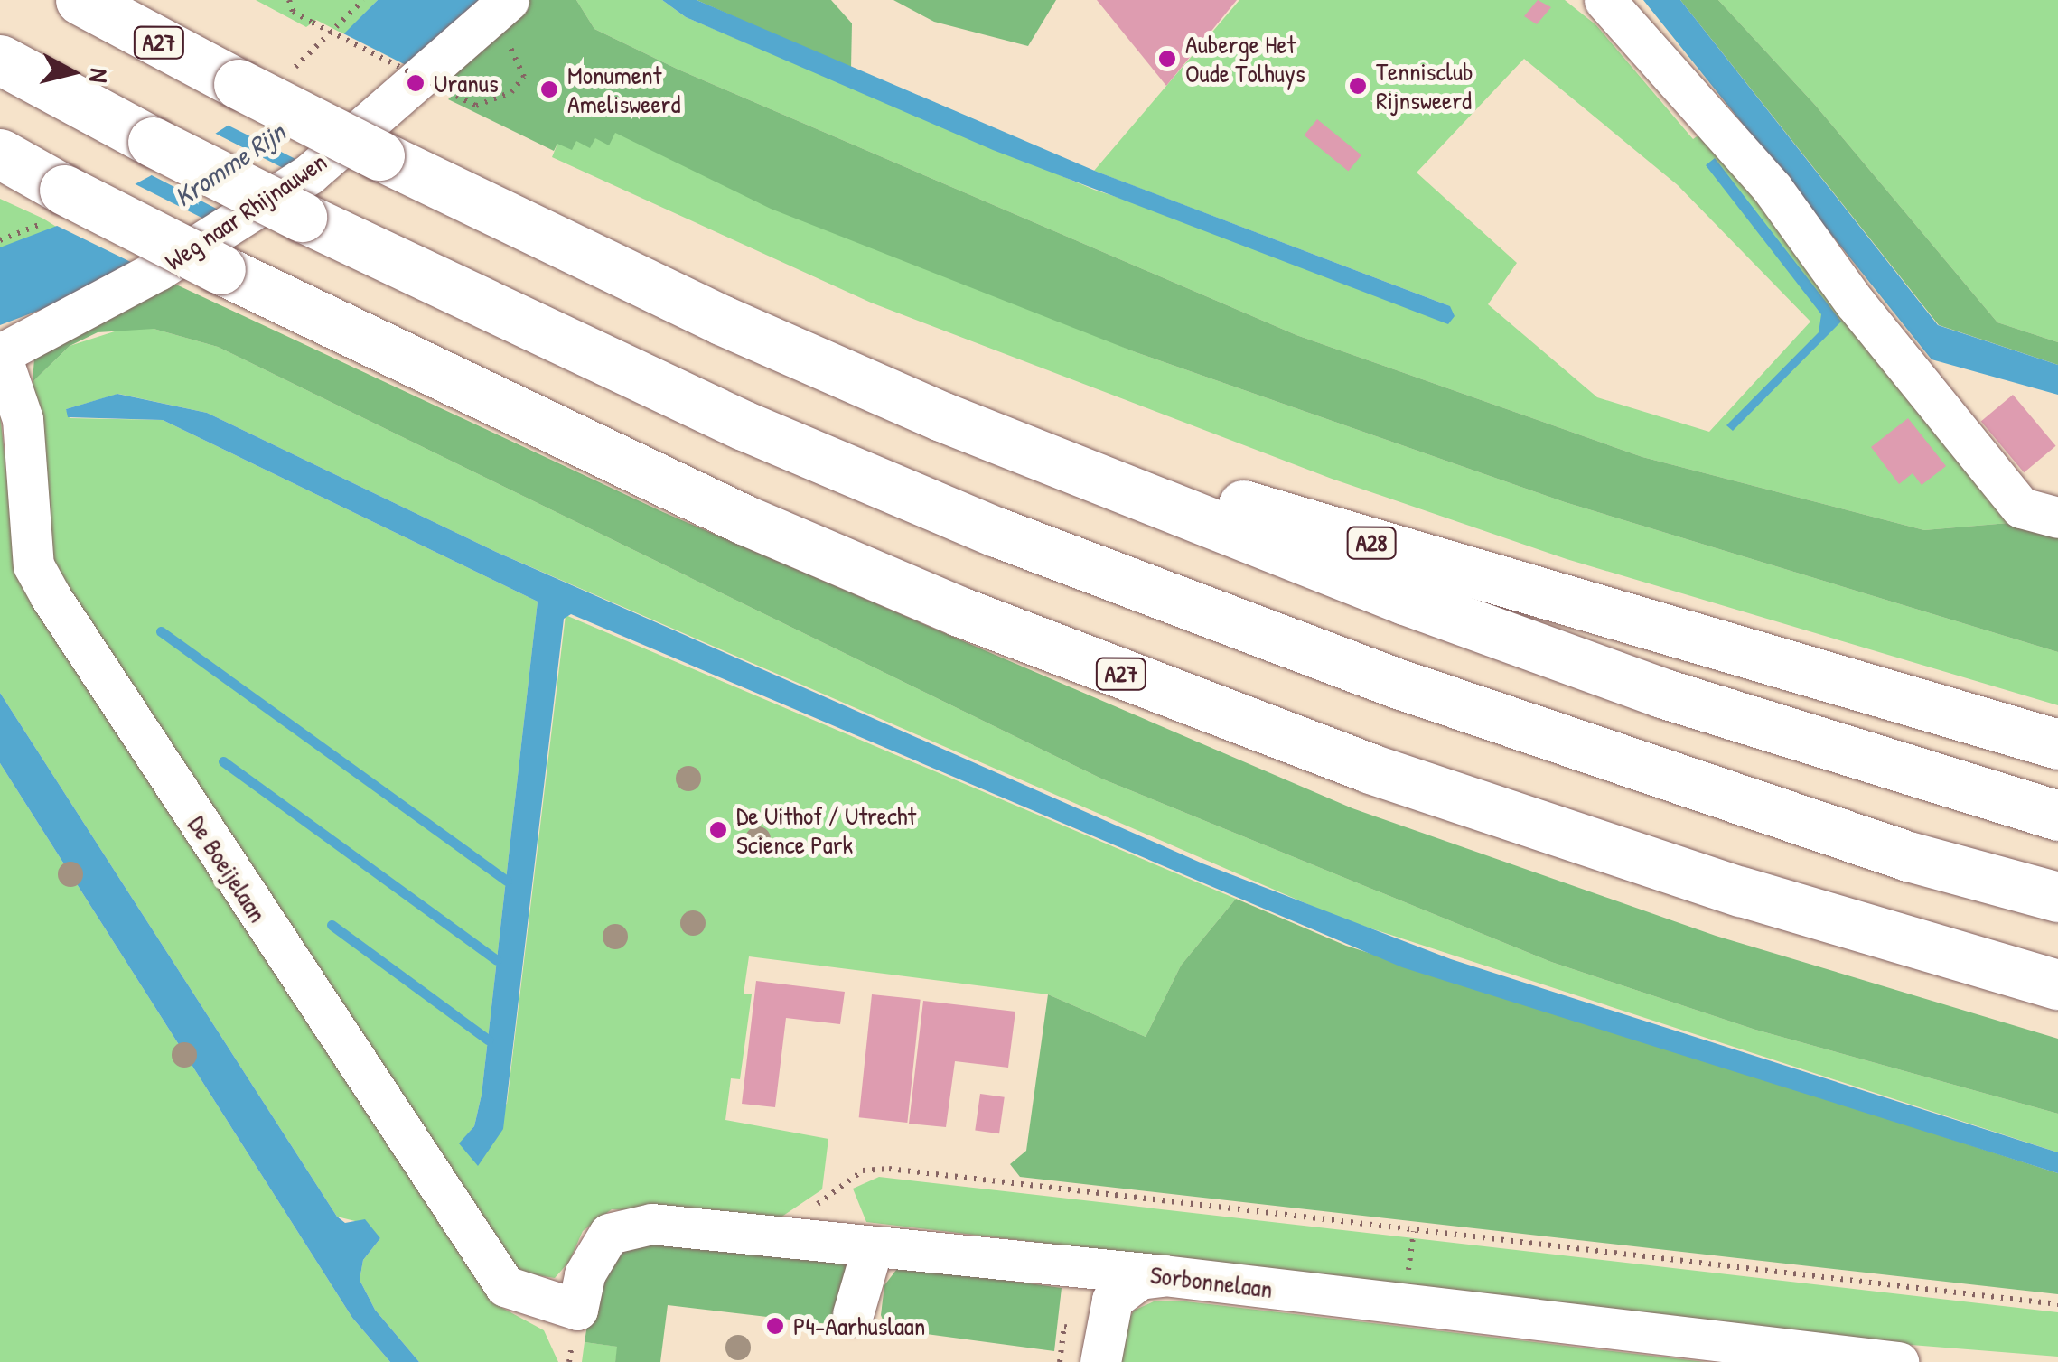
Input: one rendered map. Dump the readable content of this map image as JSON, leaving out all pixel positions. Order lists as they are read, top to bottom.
{
  "streets": {
    "highway": ["A27", "A28"],
    "street": ["Weg naar Rhijnauwen", "De Boeijelaan", "Sorbonnelaan"]
  },
  "crossings": [
    ["A27", "A28"],
    ["Weg naar Rhijnauwen", "De Boeijelaan"],
    ["De Boeijelaan", "Sorbonnelaan"]
  ],
  "water": ["Kromme Rijn"],
  "places": [
    "Auberge Het Oude Tolhuys",
    "Uranus",
    "Tennisclub Rijnsweerd",
    "Monument Amelisweerd",
    "De Uithof / Utrecht Science Park",
    "P4-Aarhuslaan"
  ],
  "north": "right"
}
